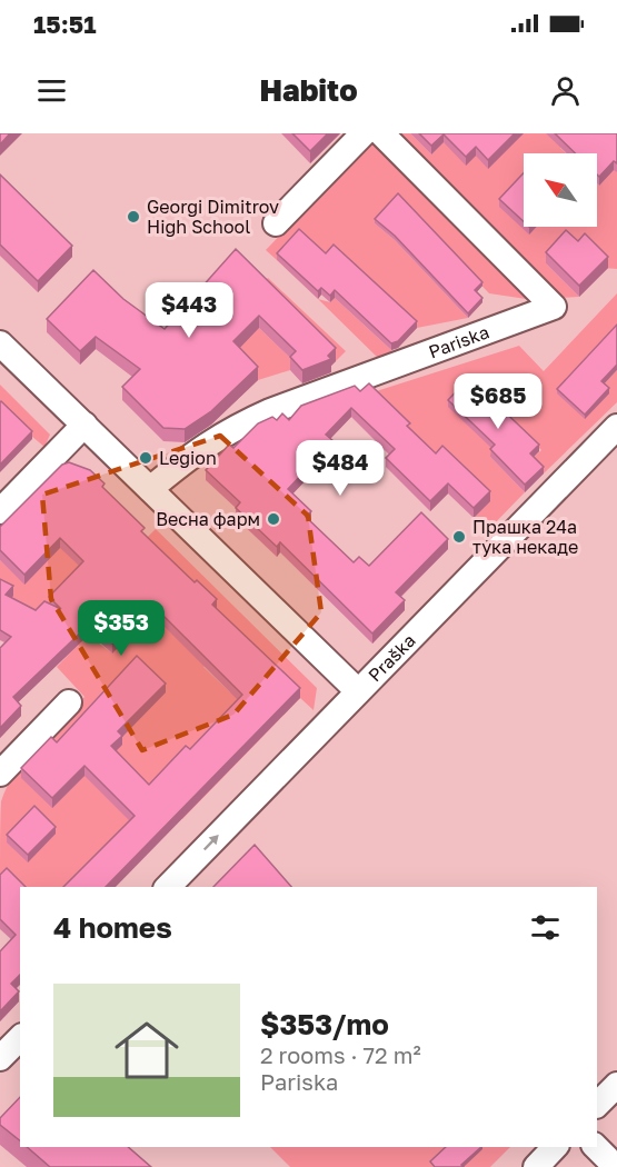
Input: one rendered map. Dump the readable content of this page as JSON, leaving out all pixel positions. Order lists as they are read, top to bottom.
{
  "streets": {
    "street": ["Pariska", "Praška"]
  },
  "one_way": ["Praška"],
  "places": [
    "Georgi Dimitrov High School",
    "Legion",
    "Весна фарм",
    "Прашка 24а тука некаде"
  ],
  "north": "top left",
  "page": {
    "status": "15:51",
    "header": "Habito",
    "price": [
      "$443",
      "$685",
      "$484",
      "$353"
    ],
    "heading": "4 homes",
    "list": [
      {
        "name": "$353/mo",
        "note": "2 rooms · 72 m² · Pariska"
      }
    ]
  }
}
